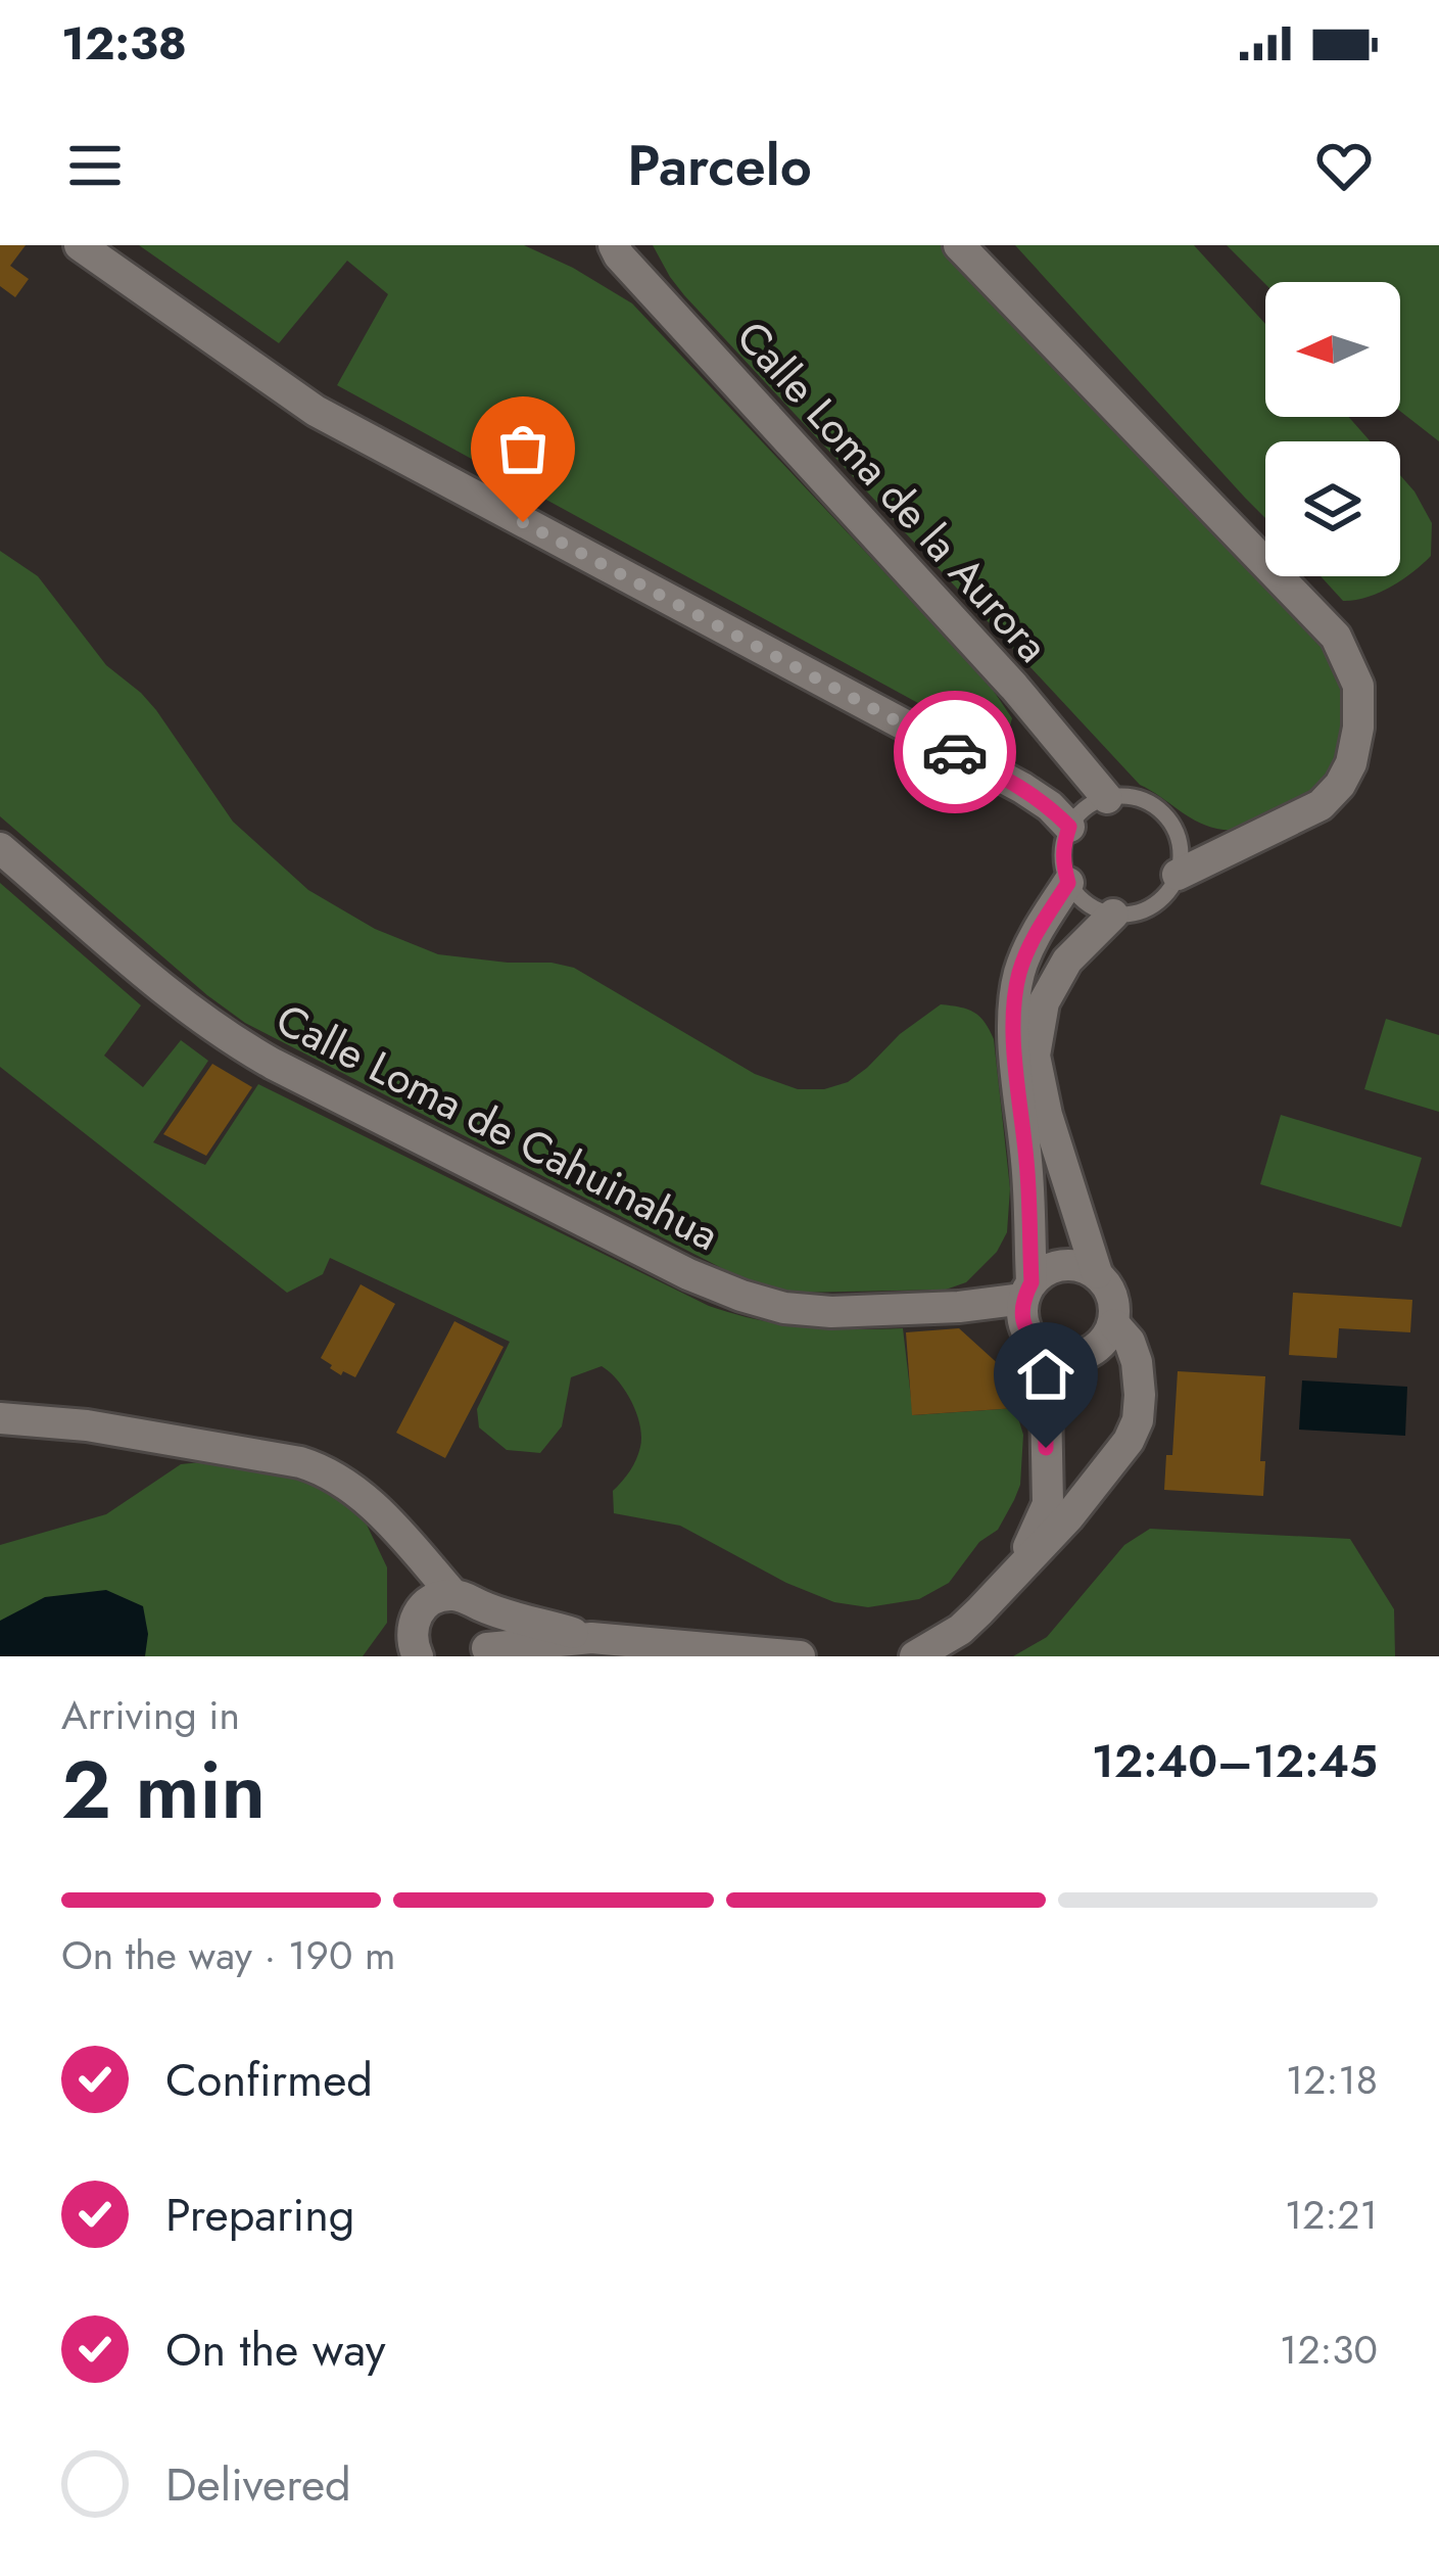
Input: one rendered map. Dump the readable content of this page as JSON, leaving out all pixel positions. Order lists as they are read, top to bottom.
{
  "streets": {
    "street": ["Calle Loma de la Aurora", "Calle Loma de Cahuinahua"]
  },
  "north": "left",
  "page": {
    "status": "12:38",
    "header": "Parcelo",
    "heading": ["2 min", "Arriving in", "12:40–12:45"],
    "bar": "On the way · 190 m",
    "list": [
      ["Confirmed", "12:18"],
      ["Preparing", "12:21"],
      ["On the way", "12:30"],
      "Delivered"
    ]
  }
}
